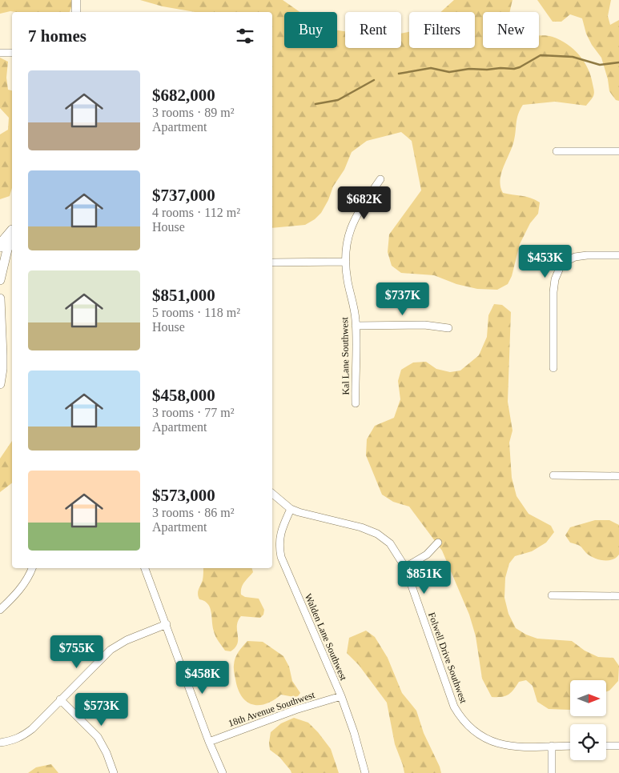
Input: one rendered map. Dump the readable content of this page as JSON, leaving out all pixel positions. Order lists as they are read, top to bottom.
{
  "streets": {
    "street": [
      "Kal Lane Southwest",
      "Walden Lane Southwest",
      "Folwell Drive Southwest",
      "18th Avenue Southwest"
    ]
  },
  "crossings": [
    ["Walden Lane Southwest", "Folwell Drive Southwest"],
    ["Walden Lane Southwest", "18th Avenue Southwest"]
  ],
  "north": "right",
  "page": {
    "chip": [
      "Buy",
      "Rent",
      "Filters",
      "New"
    ],
    "heading": "7 homes",
    "list": [
      {
        "name": "$682,000",
        "note": "3 rooms · 89 m² · Apartment"
      },
      {
        "name": "$737,000",
        "note": "4 rooms · 112 m² · House"
      },
      {
        "name": "$851,000",
        "note": "5 rooms · 118 m² · House"
      },
      {
        "name": "$458,000",
        "note": "3 rooms · 77 m² · Apartment"
      },
      {
        "name": "$573,000",
        "note": "3 rooms · 86 m² · Apartment"
      }
    ],
    "price": [
      "$682K",
      "$453K",
      "$737K",
      "$851K",
      "$755K",
      "$458K",
      "$573K"
    ]
  }
}
